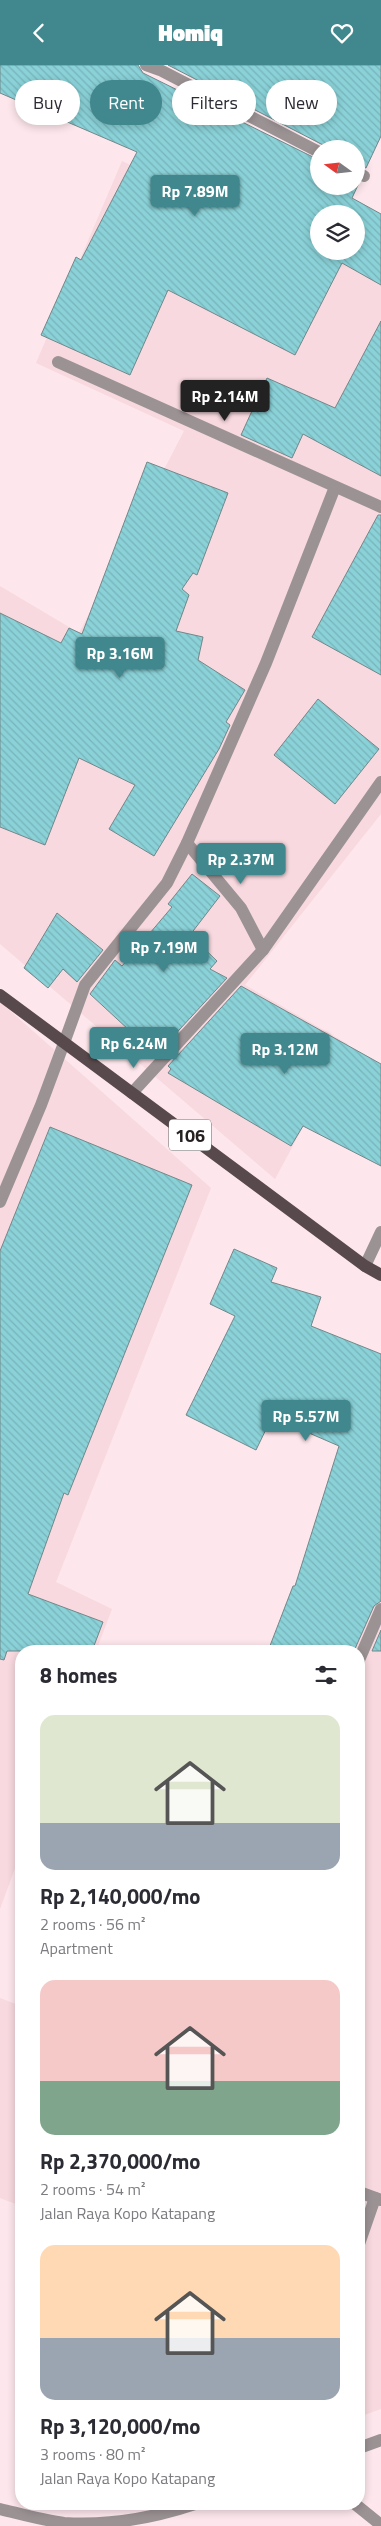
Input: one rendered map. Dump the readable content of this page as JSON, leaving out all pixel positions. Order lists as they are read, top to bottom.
{
  "streets": {
    "main road": ["106"]
  },
  "north": "left",
  "page": {
    "header": "Homiq",
    "chip": [
      "Buy",
      "Rent",
      "Filters",
      "New"
    ],
    "price": [
      "Rp 7.89M",
      "Rp 2.14M",
      "Rp 3.16M",
      "Rp 2.37M",
      "Rp 7.19M",
      "Rp 6.24M",
      "Rp 3.12M",
      "Rp 5.57M"
    ],
    "heading": "8 homes",
    "list": [
      {
        "name": "Rp 2,140,000/mo",
        "note": "2 rooms · 56 m² · Apartment"
      },
      {
        "name": "Rp 2,370,000/mo",
        "note": "2 rooms · 54 m² · Jalan Raya Kopo Katapang"
      },
      {
        "name": "Rp 3,120,000/mo",
        "note": "3 rooms · 80 m² · Jalan Raya Kopo Katapang"
      }
    ]
  }
}
